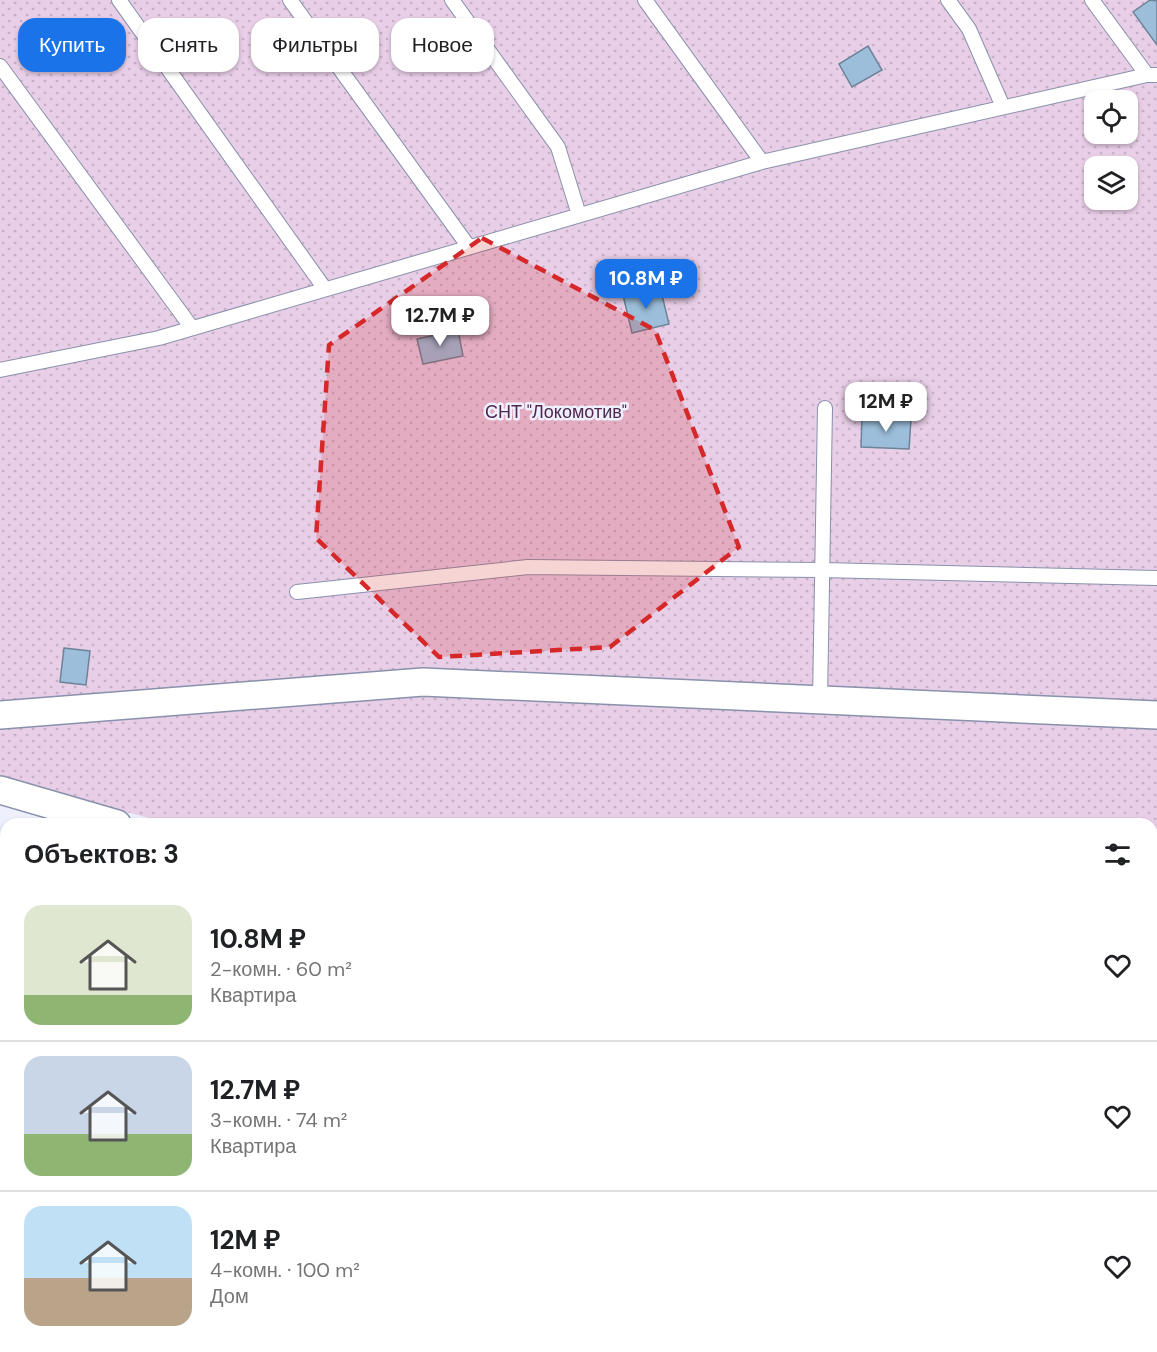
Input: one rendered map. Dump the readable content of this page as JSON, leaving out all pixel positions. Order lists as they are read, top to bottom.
{
  "parks": ["СНТ \"Локомотив\""],
  "page": {
    "chip": [
      "Купить",
      "Снять",
      "Фильтры",
      "Новое"
    ],
    "price": ["10.8M ₽", "12.7M ₽", "12M ₽"],
    "heading": "Объектов: 3",
    "list": [
      {
        "name": "10.8M ₽",
        "note": "2-комн. · 60 m² · Квартира"
      },
      {
        "name": "12.7M ₽",
        "note": "3-комн. · 74 m² · Квартира"
      },
      {
        "name": "12M ₽",
        "note": "4-комн. · 100 m² · Дом"
      }
    ]
  }
}
